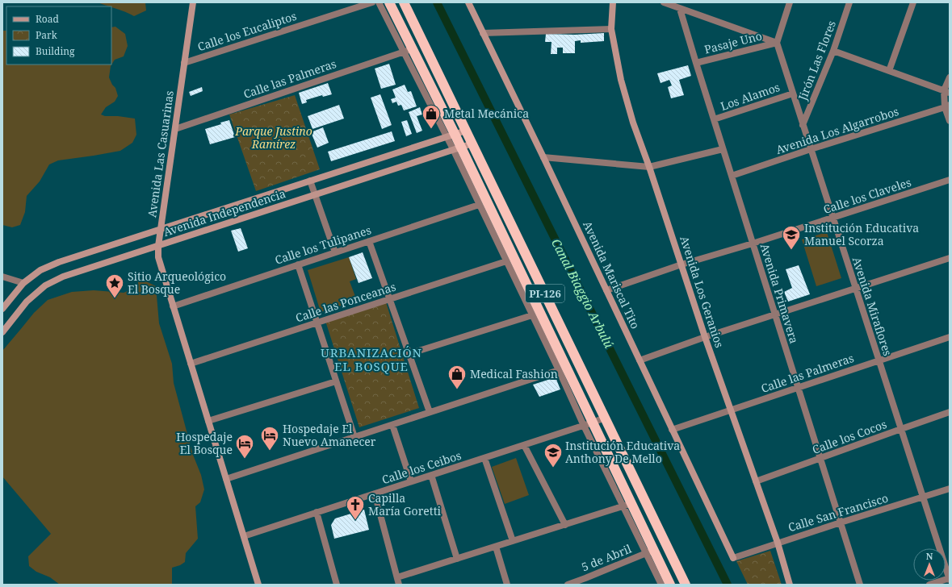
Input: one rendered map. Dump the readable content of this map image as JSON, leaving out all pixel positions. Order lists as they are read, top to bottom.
{
  "streets": {
    "highway": ["PI-126"],
    "street": [
      "Calle los Eucaliptos",
      "Pasaje Uno",
      "Jirón Las Flores",
      "Calle las Palmeras",
      "Los Alamos",
      "Avenida Los Algarrobos",
      "Avenida Las Casuarinas",
      "Calle los Claveles",
      "Avenida Independencia",
      "Calle los Tulipanes",
      "Avenida Mariscal Tito",
      "Avenida Los Geranios",
      "Avenida Primavera",
      "Calle las Ponceanas",
      "Avenida Miraflores",
      "Calle los Cocos",
      "Calle los Ceibos",
      "Calle San Francisco",
      "5 de Abril"
    ]
  },
  "crossings": [
    ["Calle los Eucaliptos", "Avenida Las Casuarinas"],
    ["Pasaje Uno", "Avenida Primavera"],
    ["Pasaje Uno", "Avenida Miraflores"],
    ["Jirón Las Flores", "Avenida Miraflores"],
    ["Calle las Palmeras", "Avenida Las Casuarinas"],
    ["Calle las Palmeras", "Avenida Mariscal Tito"],
    ["Calle las Palmeras", "Avenida Los Geranios"],
    ["Calle las Palmeras", "PI-126"],
    ["Calle las Palmeras", "Avenida Primavera"],
    ["Calle las Palmeras", "Avenida Miraflores"],
    ["Los Alamos", "Avenida Primavera"],
    ["Los Alamos", "Avenida Miraflores"],
    ["Avenida Los Algarrobos", "Avenida Primavera"],
    ["Avenida Los Algarrobos", "Avenida Miraflores"],
    ["Avenida Las Casuarinas", "Avenida Independencia"],
    ["Avenida Las Casuarinas", "Calle los Tulipanes"],
    ["Avenida Las Casuarinas", "Calle las Ponceanas"],
    ["Avenida Las Casuarinas", "Calle los Ceibos"],
    ["Calle los Claveles", "Avenida Mariscal Tito"],
    ["Calle los Claveles", "Avenida Los Geranios"],
    ["Calle los Claveles", "Avenida Primavera"],
    ["Calle los Claveles", "Avenida Miraflores"],
    ["Avenida Independencia", "PI-126"],
    ["Avenida Mariscal Tito", "Calle San Francisco"],
    ["Avenida Los Geranios", "Calle los Cocos"],
    ["Avenida Los Geranios", "Calle San Francisco"],
    ["PI-126", "Calle los Ceibos"],
    ["PI-126", "5 de Abril"],
    ["Avenida Primavera", "Calle los Cocos"],
    ["Avenida Primavera", "Calle San Francisco"],
    ["Avenida Miraflores", "Calle los Cocos"],
    ["Avenida Miraflores", "Calle San Francisco"]
  ],
  "districts": ["URBANIZACIÓN EL BOSQUE"],
  "water": ["Canal Biaggio Arbulú"],
  "parks": ["Parque Justino Ramírez"],
  "places": {
    "shop": ["Metal Mecánica", "Medical Fashion"],
    "school or university": ["Institución Educativa Manuel Scorza", "Institución Educativa Anthony De Mello"],
    "place": ["Sitio Arqueológico El Bosque"],
    "hotel": ["Hospedaje El Nuevo Amanecer", "Hospedaje El Bosque"],
    "church": ["Capilla María Goretti"]
  },
  "legend": ["Road", "Park", "Building"],
  "north": "top"
}
